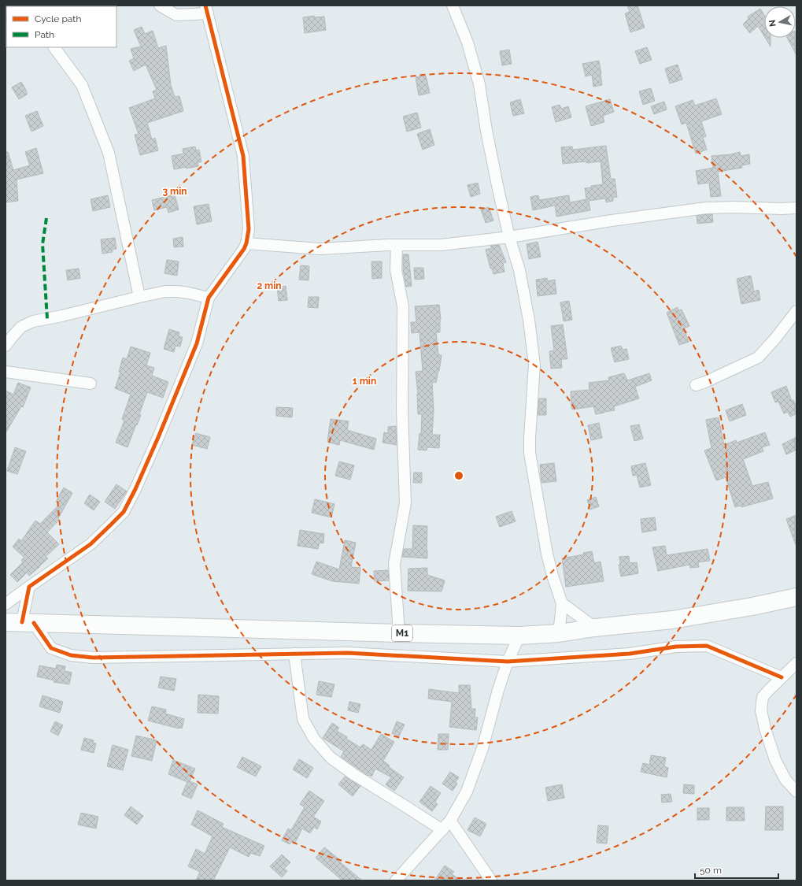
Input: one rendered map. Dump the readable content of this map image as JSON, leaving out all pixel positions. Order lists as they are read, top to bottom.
{
  "streets": {
    "highway": ["M1"]
  },
  "legend": ["Cycle path", "Path"],
  "scale_bar": "50 m",
  "north": "left",
  "rings": ["3 min", "2 min", "1 min"]
}
